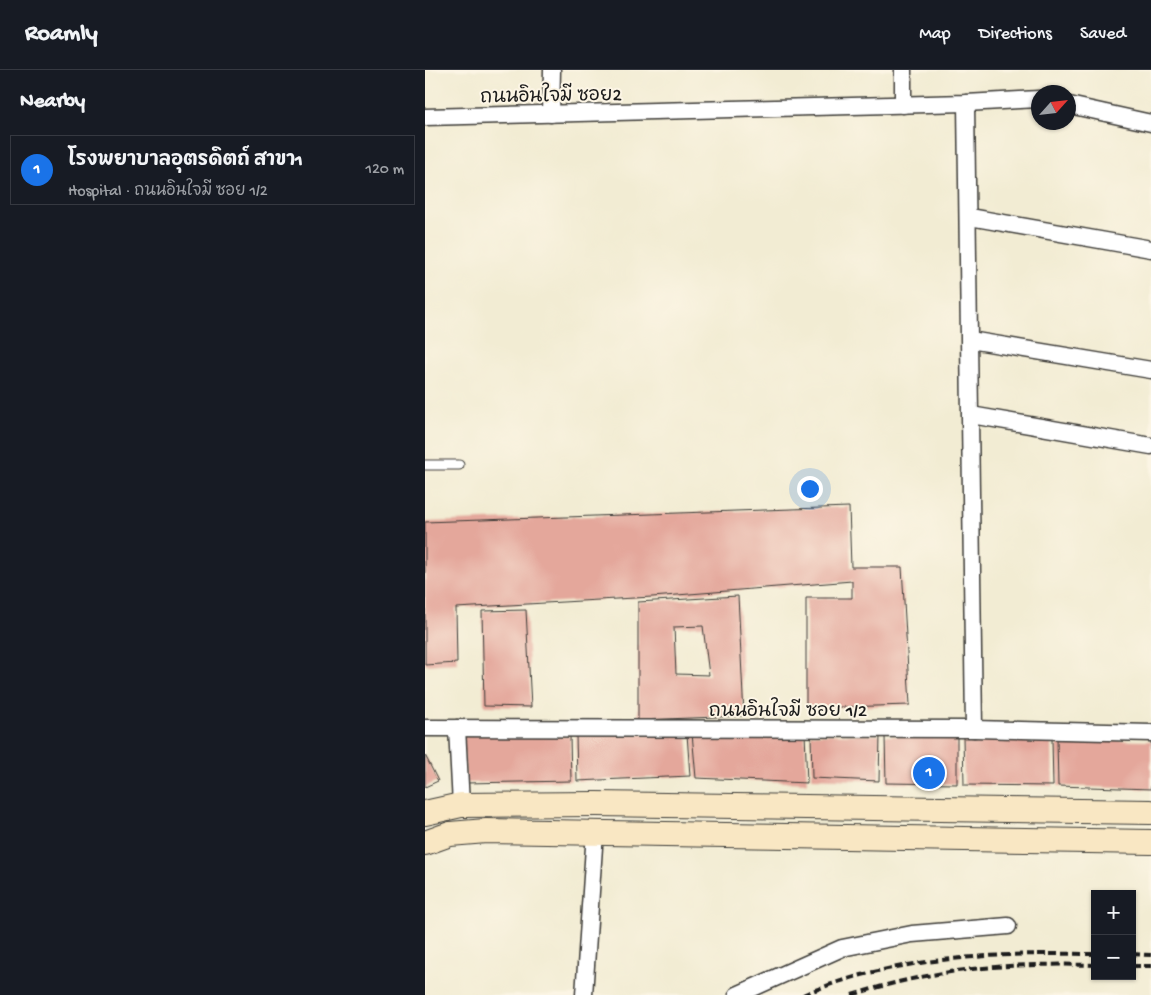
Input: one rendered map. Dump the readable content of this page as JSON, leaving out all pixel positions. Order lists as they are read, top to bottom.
{
  "streets": {
    "street": ["ถนนอินใจมี ซอย2", "ถนนอินใจมี ซอย 1/2"]
  },
  "north": "top right",
  "page": {
    "header": "Roamly",
    "nav": ["Map", "Directions", "Saved"],
    "heading": "Nearby",
    "list": [
      {
        "mark": "1",
        "name": "โรงพยาบาลอุตรดิตถ์ สาขา1",
        "note": "Hospital · ถนนอินใจมี ซอย 1/2",
        "value": "120 m"
      }
    ],
    "pins": "1",
    "map_buttons": ["+", "−"]
  }
}
